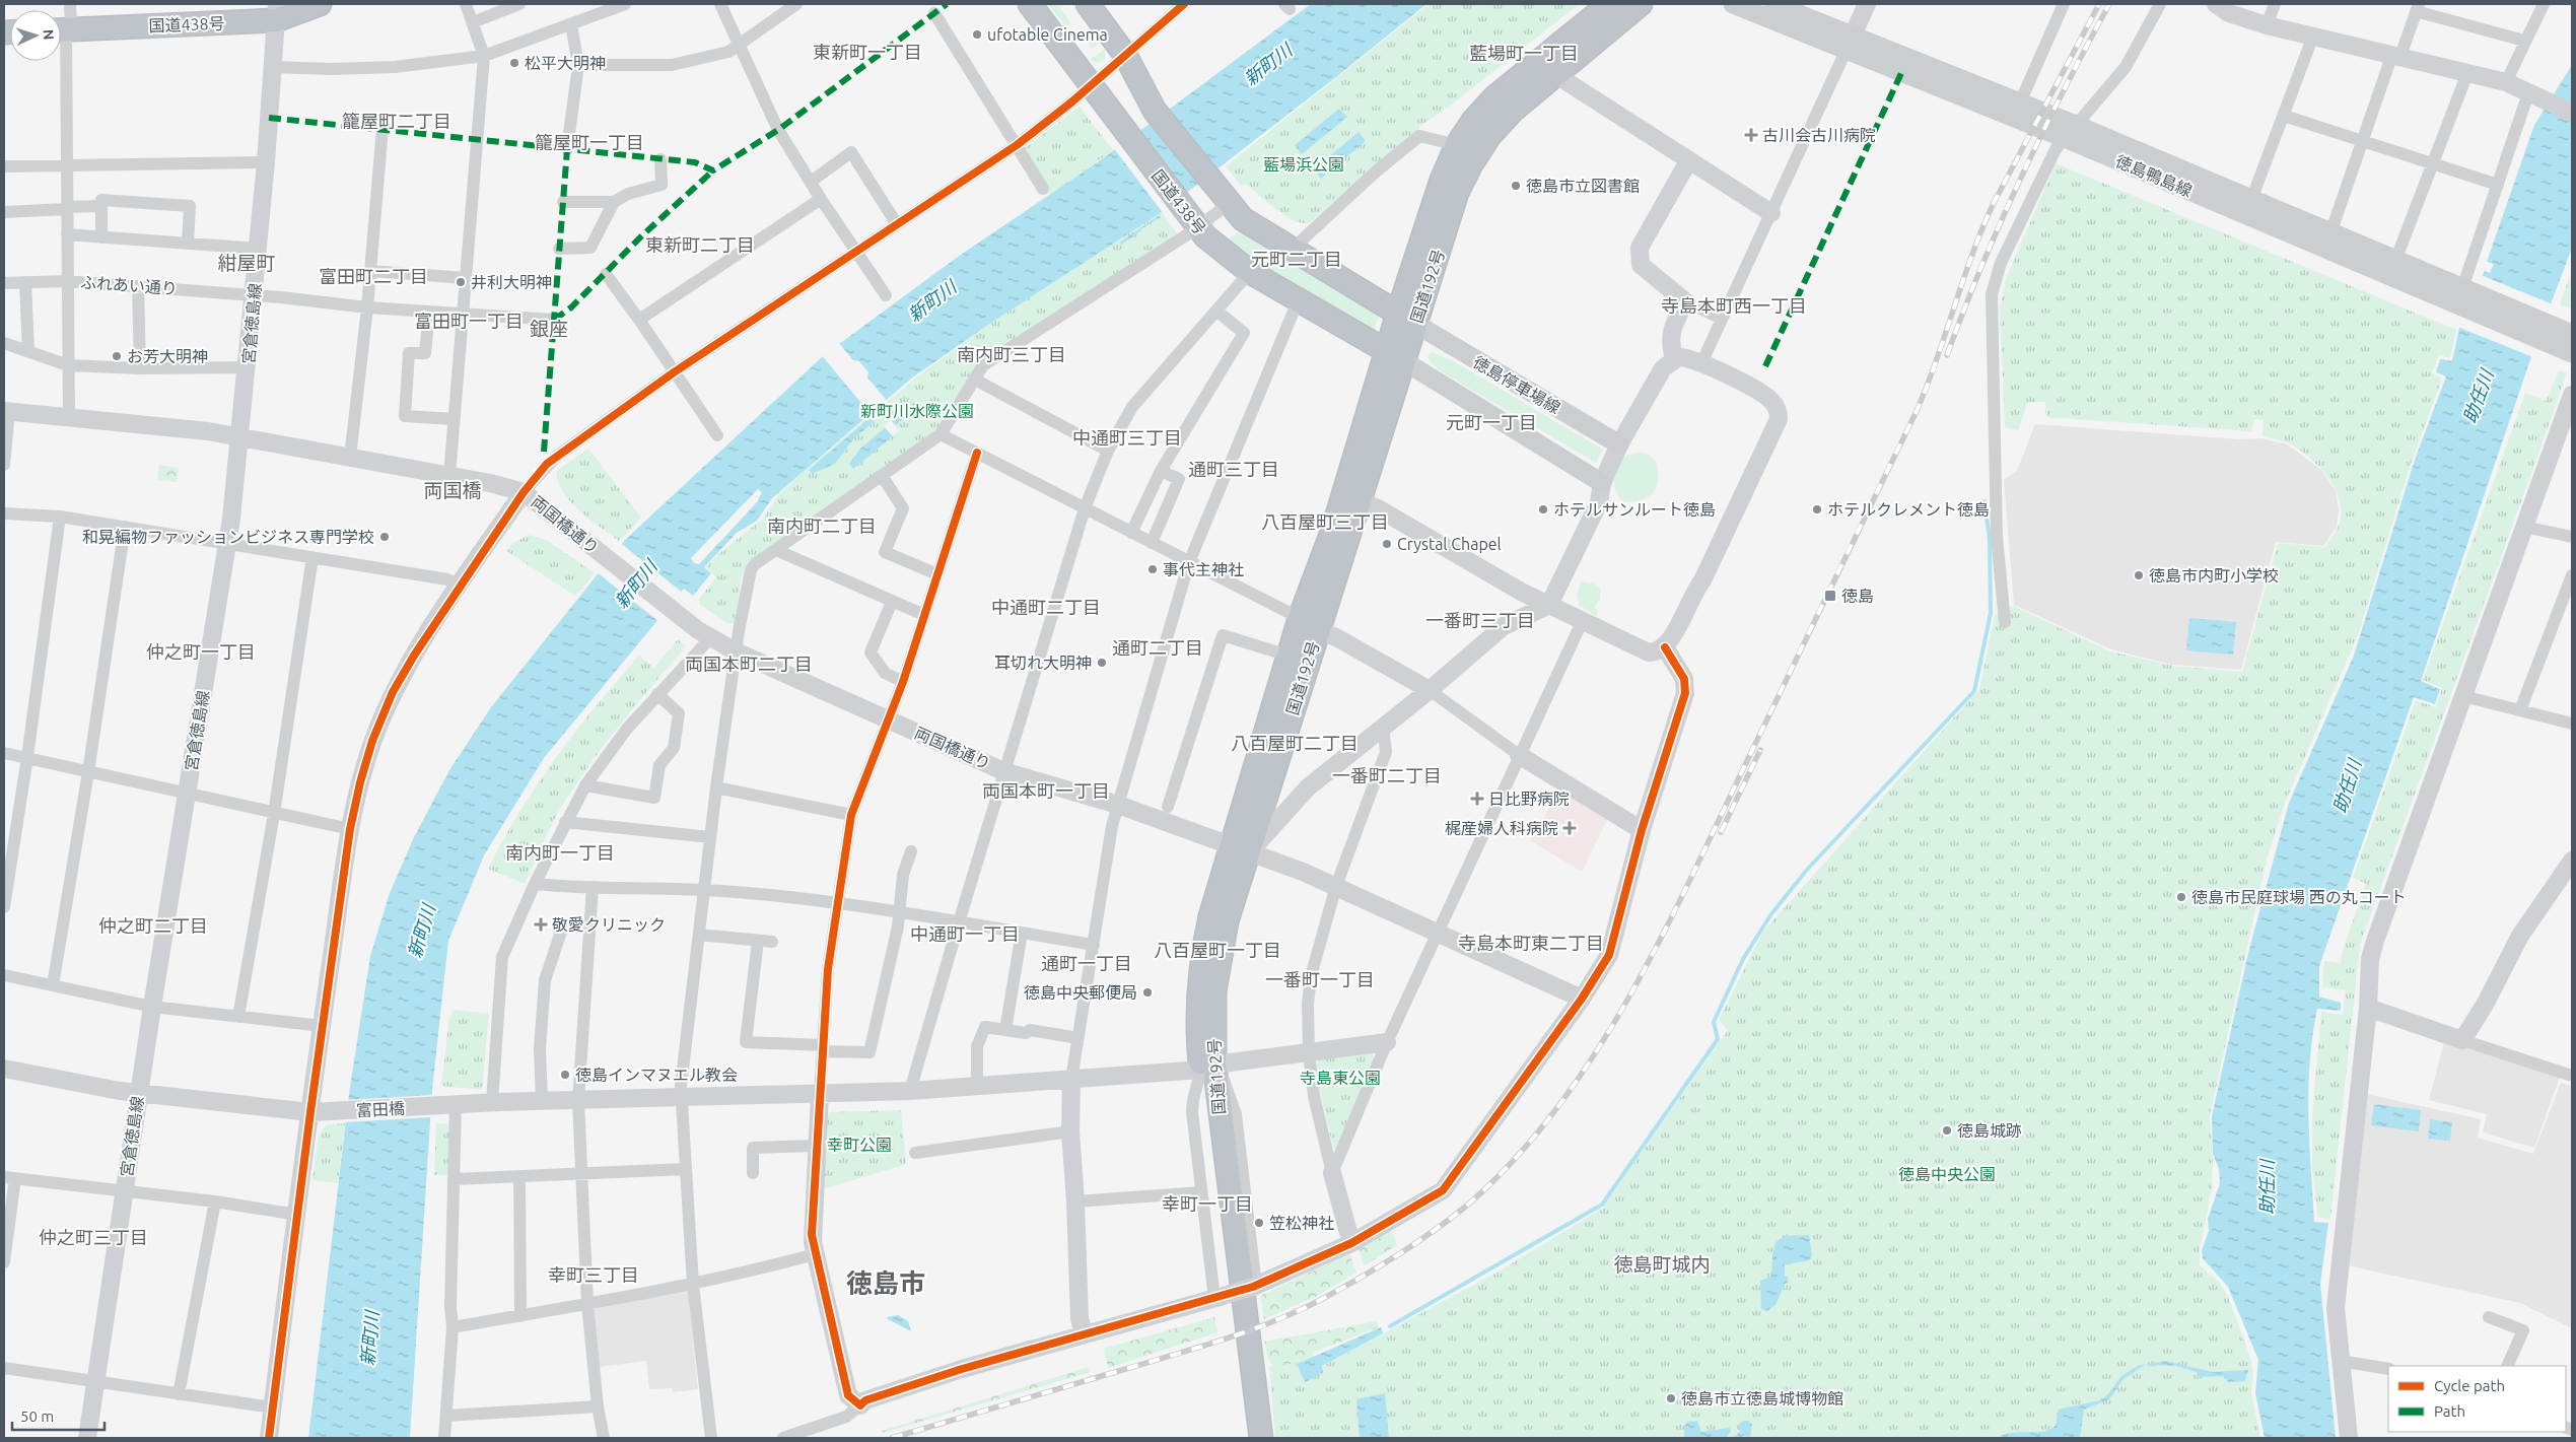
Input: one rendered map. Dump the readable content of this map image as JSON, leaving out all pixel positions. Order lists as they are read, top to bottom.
{
  "streets": {
    "highway": ["国道438号", "国道192号"],
    "main road": ["徳島鴨島線", "徳島停車場線"],
    "street": [
      "ふれあい通り",
      "宮倉徳島線",
      "両国橋通り",
      "富田橋"
    ]
  },
  "crossings": [
    ["国道438号", "国道192号"],
    ["国道438号", "宮倉徳島線"],
    ["ふれあい通り", "宮倉徳島線"],
    ["国道192号", "徳島停車場線"],
    ["国道192号", "両国橋通り"],
    ["国道192号", "富田橋"],
    ["宮倉徳島線", "富田橋"]
  ],
  "districts": [
    "東新町一丁目",
    "藍場町一丁目",
    "籠屋町二丁目",
    "籠屋町一丁目",
    "東新町二丁目",
    "元町二丁目",
    "紺屋町",
    "富田町二丁目",
    "寺島本町西一丁目",
    "富田町一丁目",
    "銀座",
    "南内町三丁目",
    "元町一丁目",
    "中通町三丁目",
    "通町三丁目",
    "両国橋",
    "八百屋町三丁目",
    "南内町二丁目",
    "中通町二丁目",
    "一番町三丁目",
    "通町二丁目",
    "仲之町一丁目",
    "両国本町二丁目",
    "八百屋町二丁目",
    "一番町二丁目",
    "両国本町一丁目",
    "南内町一丁目",
    "仲之町二丁目",
    "中通町一丁目",
    "寺島本町東二丁目",
    "八百屋町一丁目",
    "通町一丁目",
    "一番町一丁目",
    "幸町一丁目",
    "仲之町三丁目",
    "徳島町城内",
    "幸町三丁目",
    "徳島市"
  ],
  "water": ["新町川", "助任川"],
  "parks": [
    "藍場浜公園",
    "新町川水際公園",
    "寺島東公園",
    "幸町公園",
    "徳島中央公園"
  ],
  "places": {
    "other": [
      "ufotable Cinema",
      "松平大明神",
      "徳島市立図書館",
      "井利大明神",
      "お芳大明神",
      "ホテルサンルート徳島",
      "ホテルクレメント徳島",
      "和晃編物ファッションビジネス専門学校",
      "Crystal Chapel",
      "事代主神社",
      "徳島市内町小学校",
      "耳切れ大明神",
      "徳島市民庭球場 西の丸コート",
      "徳島中央郵便局",
      "徳島インマヌエル教会",
      "徳島城跡",
      "笠松神社",
      "徳島市立徳島城博物館"
    ],
    "health": [
      "古川会古川病院",
      "日比野病院",
      "梶産婦人科病院",
      "敬愛クリニック"
    ],
    "transit": ["徳島"]
  },
  "legend": ["Cycle path", "Path"],
  "scale_bar": "50 m",
  "north": "right"
}
